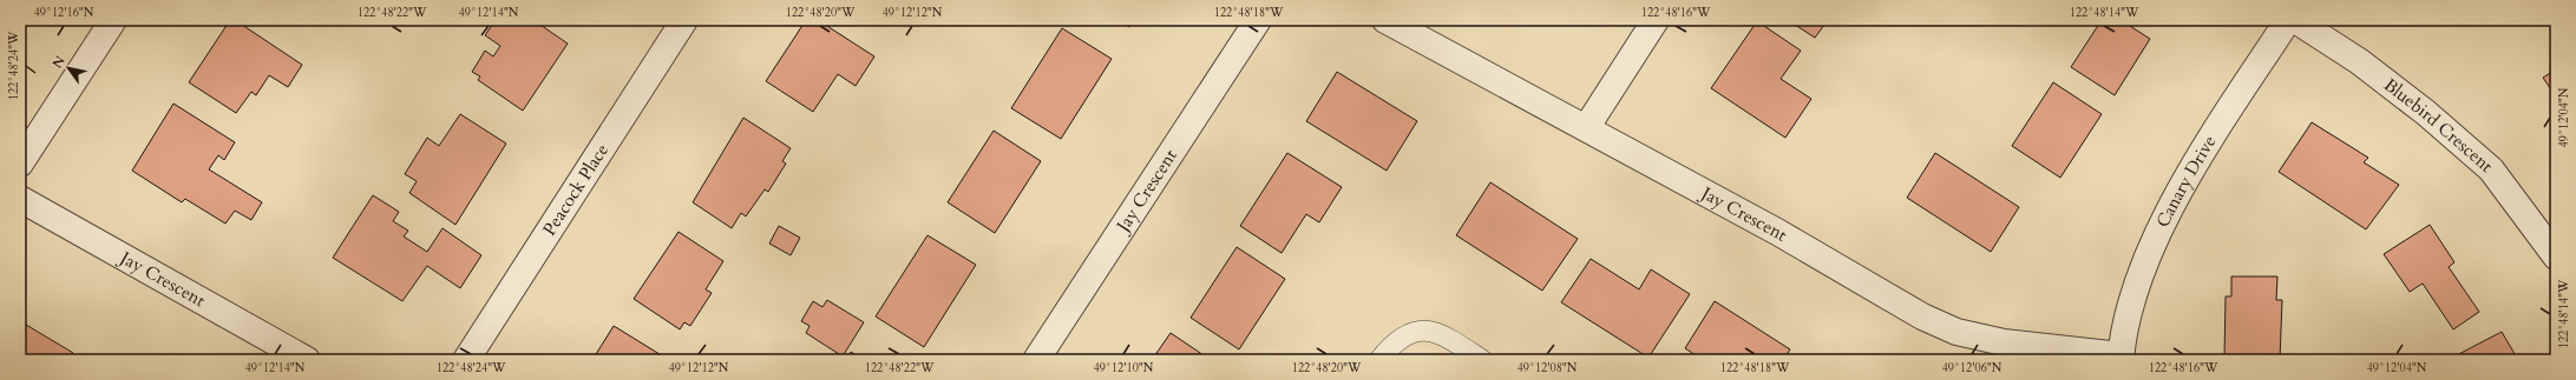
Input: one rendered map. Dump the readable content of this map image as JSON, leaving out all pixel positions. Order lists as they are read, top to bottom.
{
  "streets": {
    "street": [
      "Bluebird Crescent",
      "Canary Drive",
      "Peacock Place",
      "Jay Crescent"
    ]
  },
  "crossings": [
    ["Canary Drive", "Jay Crescent"]
  ],
  "north": "top left",
  "coordinates": [
    "49°12'16\"N",
    "122°48'22\"W",
    "49°12'14\"N",
    "122°48'20\"W",
    "49°12'12\"N",
    "122°48'18\"W",
    "122°48'16\"W",
    "122°48'14\"W",
    "122°48'24\"W",
    "49°12'04\"N",
    "49°12'10\"N",
    "49°12'08\"N",
    "49°12'06\"N"
  ]
}
